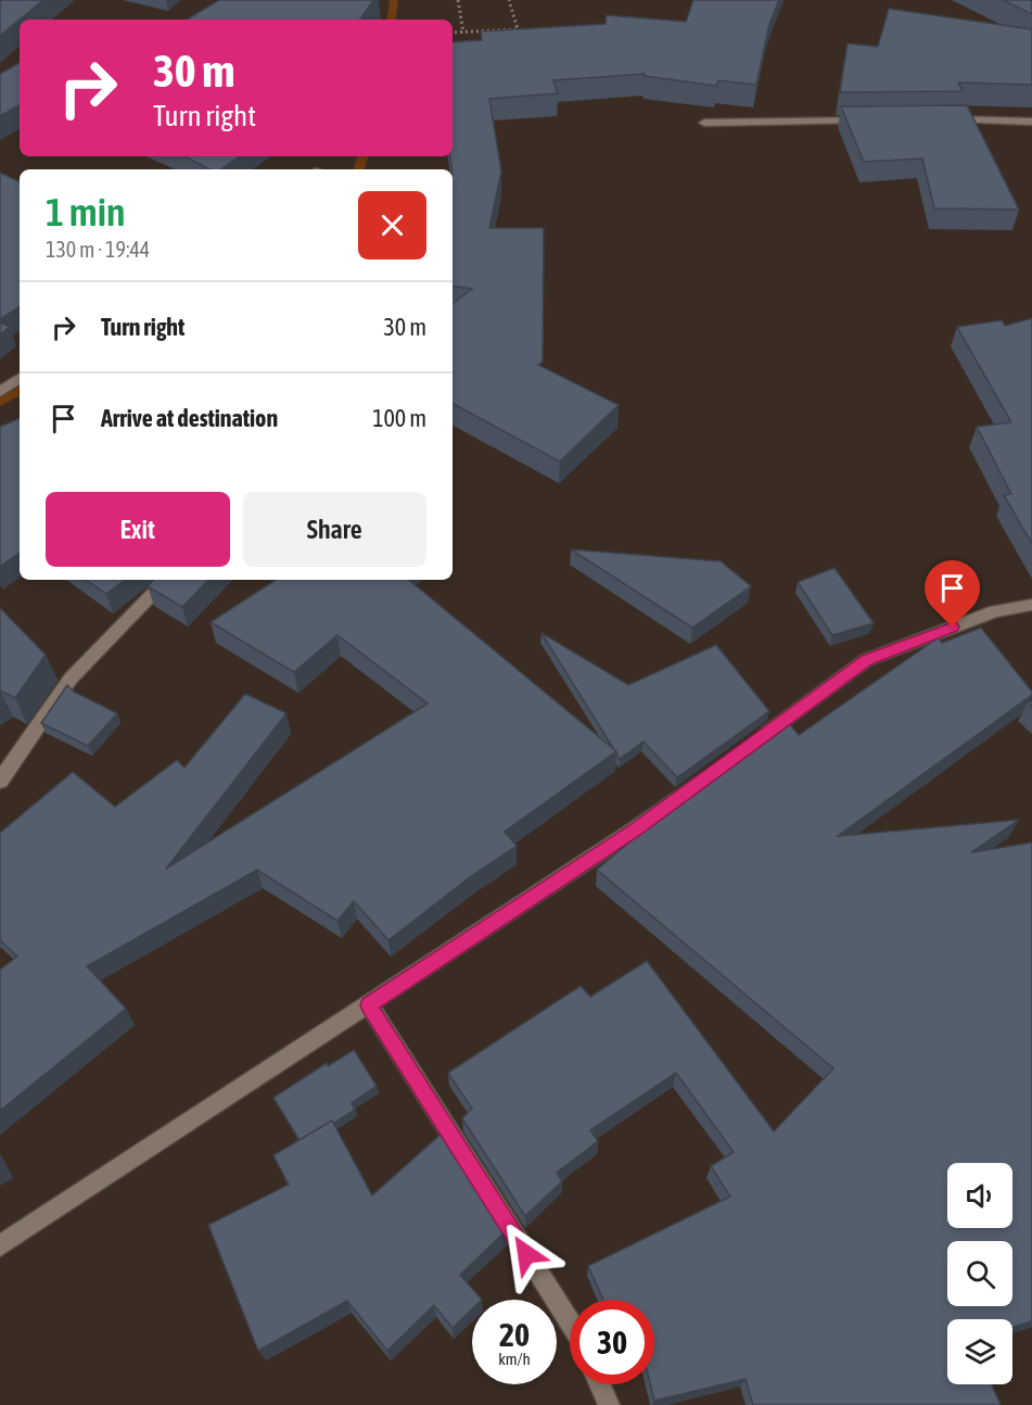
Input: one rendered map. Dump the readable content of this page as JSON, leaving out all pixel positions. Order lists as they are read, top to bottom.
{
  "page": {
    "turn": ["30 m", "Turn right"],
    "heading": ["1 min", "130 m · 19:44"],
    "list": [
      {
        "name": "Turn right",
        "value": "30 m"
      },
      {
        "name": "Arrive at destination",
        "value": "100 m"
      }
    ],
    "buttons": ["Exit", "Share"],
    "speed": "20 km/h",
    "limit": "30"
  }
}
